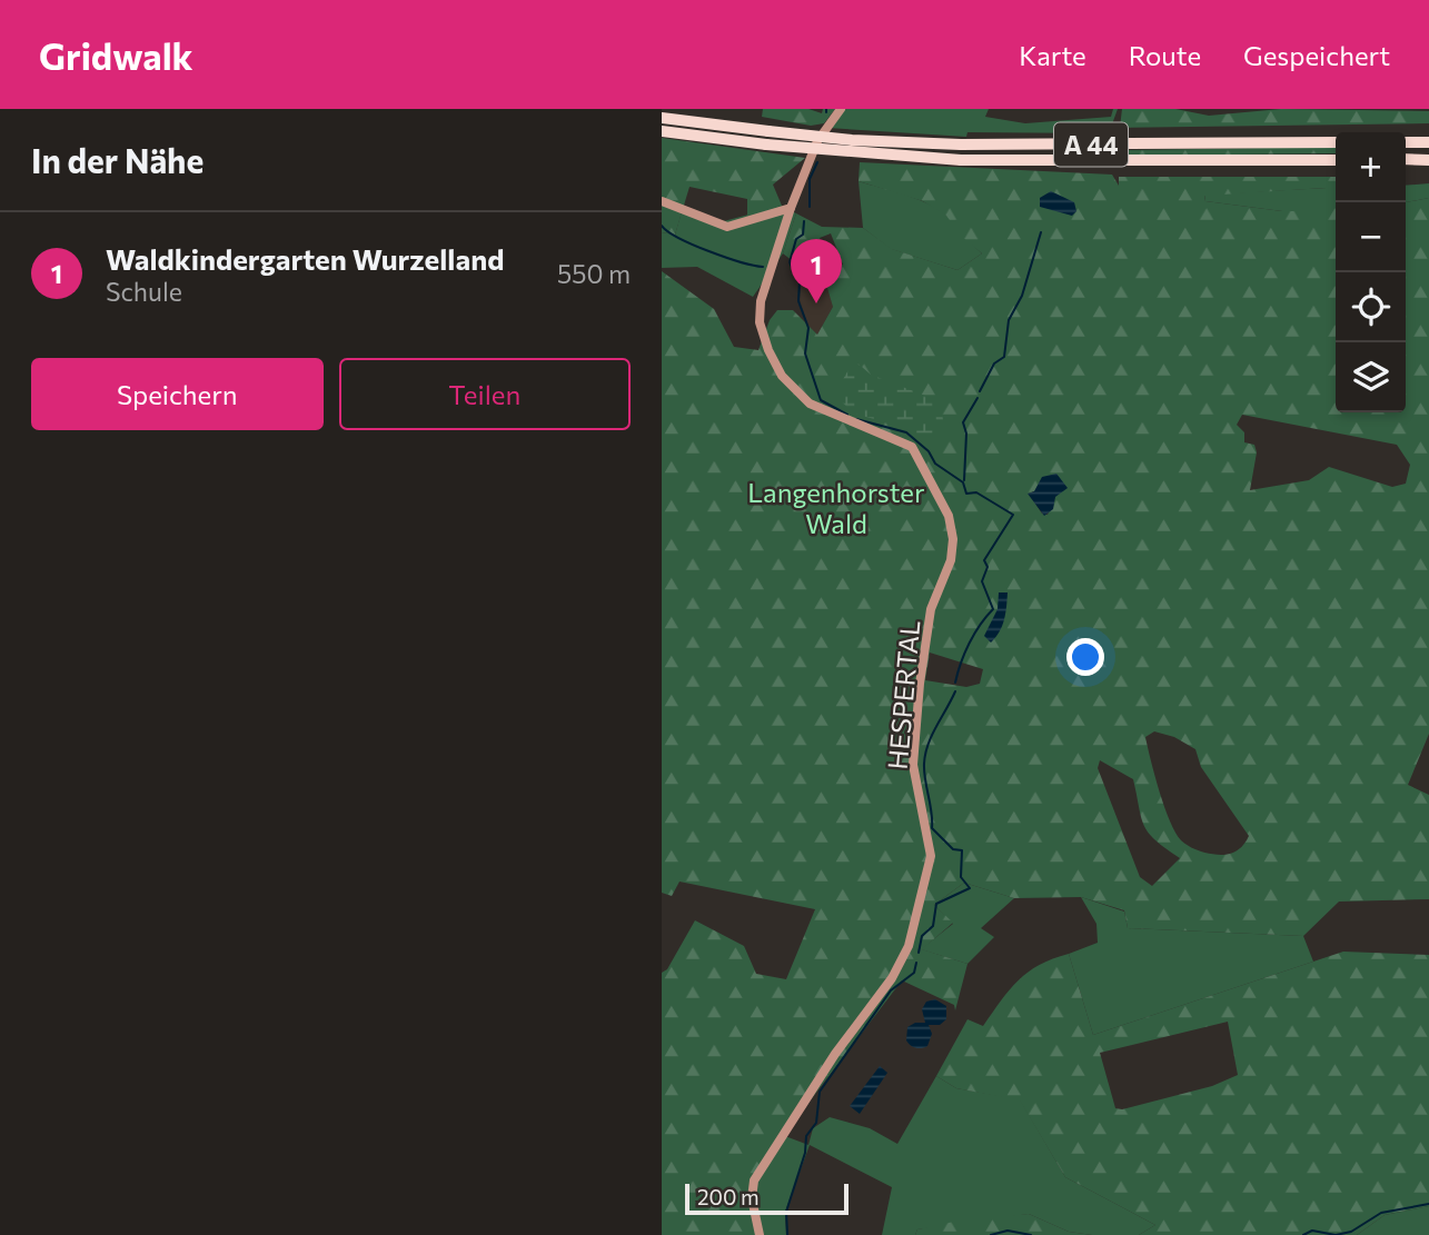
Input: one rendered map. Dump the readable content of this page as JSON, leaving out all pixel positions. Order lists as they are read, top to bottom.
{
  "streets": {
    "highway": ["A 44"],
    "main road": ["HESPERTAL"]
  },
  "parks": ["Langenhorster Wald"],
  "scale_bar": "200 m",
  "page": {
    "header": "Gridwalk",
    "nav": ["Karte", "Route", "Gespeichert"],
    "heading": "In der Nähe",
    "map_buttons": ["+", "−"],
    "list": [
      {
        "mark": "1",
        "name": "Waldkindergarten Wurzelland",
        "note": "Schule",
        "value": "550 m"
      }
    ],
    "pins": "1",
    "buttons": ["Speichern", "Teilen"],
    "scale": "200 m"
  }
}
